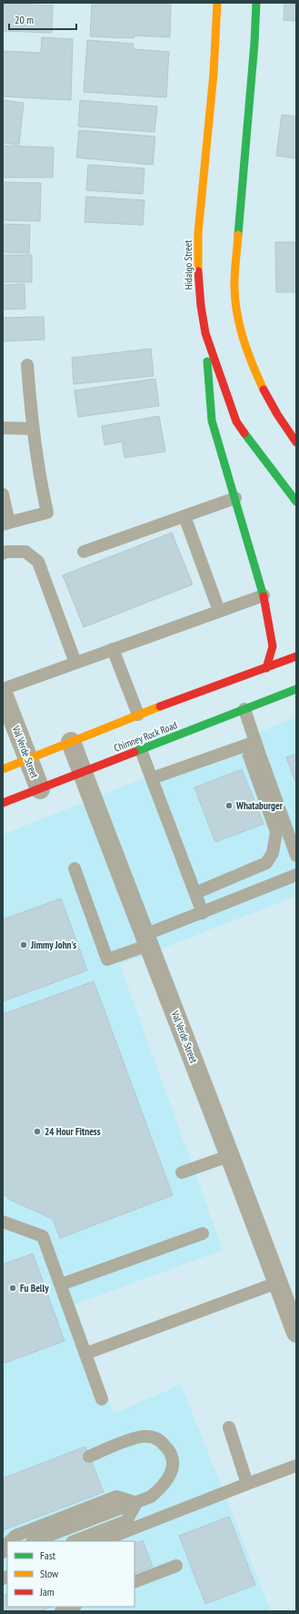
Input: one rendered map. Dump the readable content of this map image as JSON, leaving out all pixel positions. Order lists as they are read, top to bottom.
{
  "streets": {
    "street": ["Hidalgo Street", "Chimney Rock Road", "Val Verde Street"]
  },
  "crossings": [
    ["Chimney Rock Road", "Val Verde Street"]
  ],
  "places": [
    "Whataburger",
    "Jimmy John's",
    "24 Hour Fitness",
    "Fu Belly"
  ],
  "legend": ["Fast", "Slow", "Jam"],
  "scale_bar": "20 m"
}
